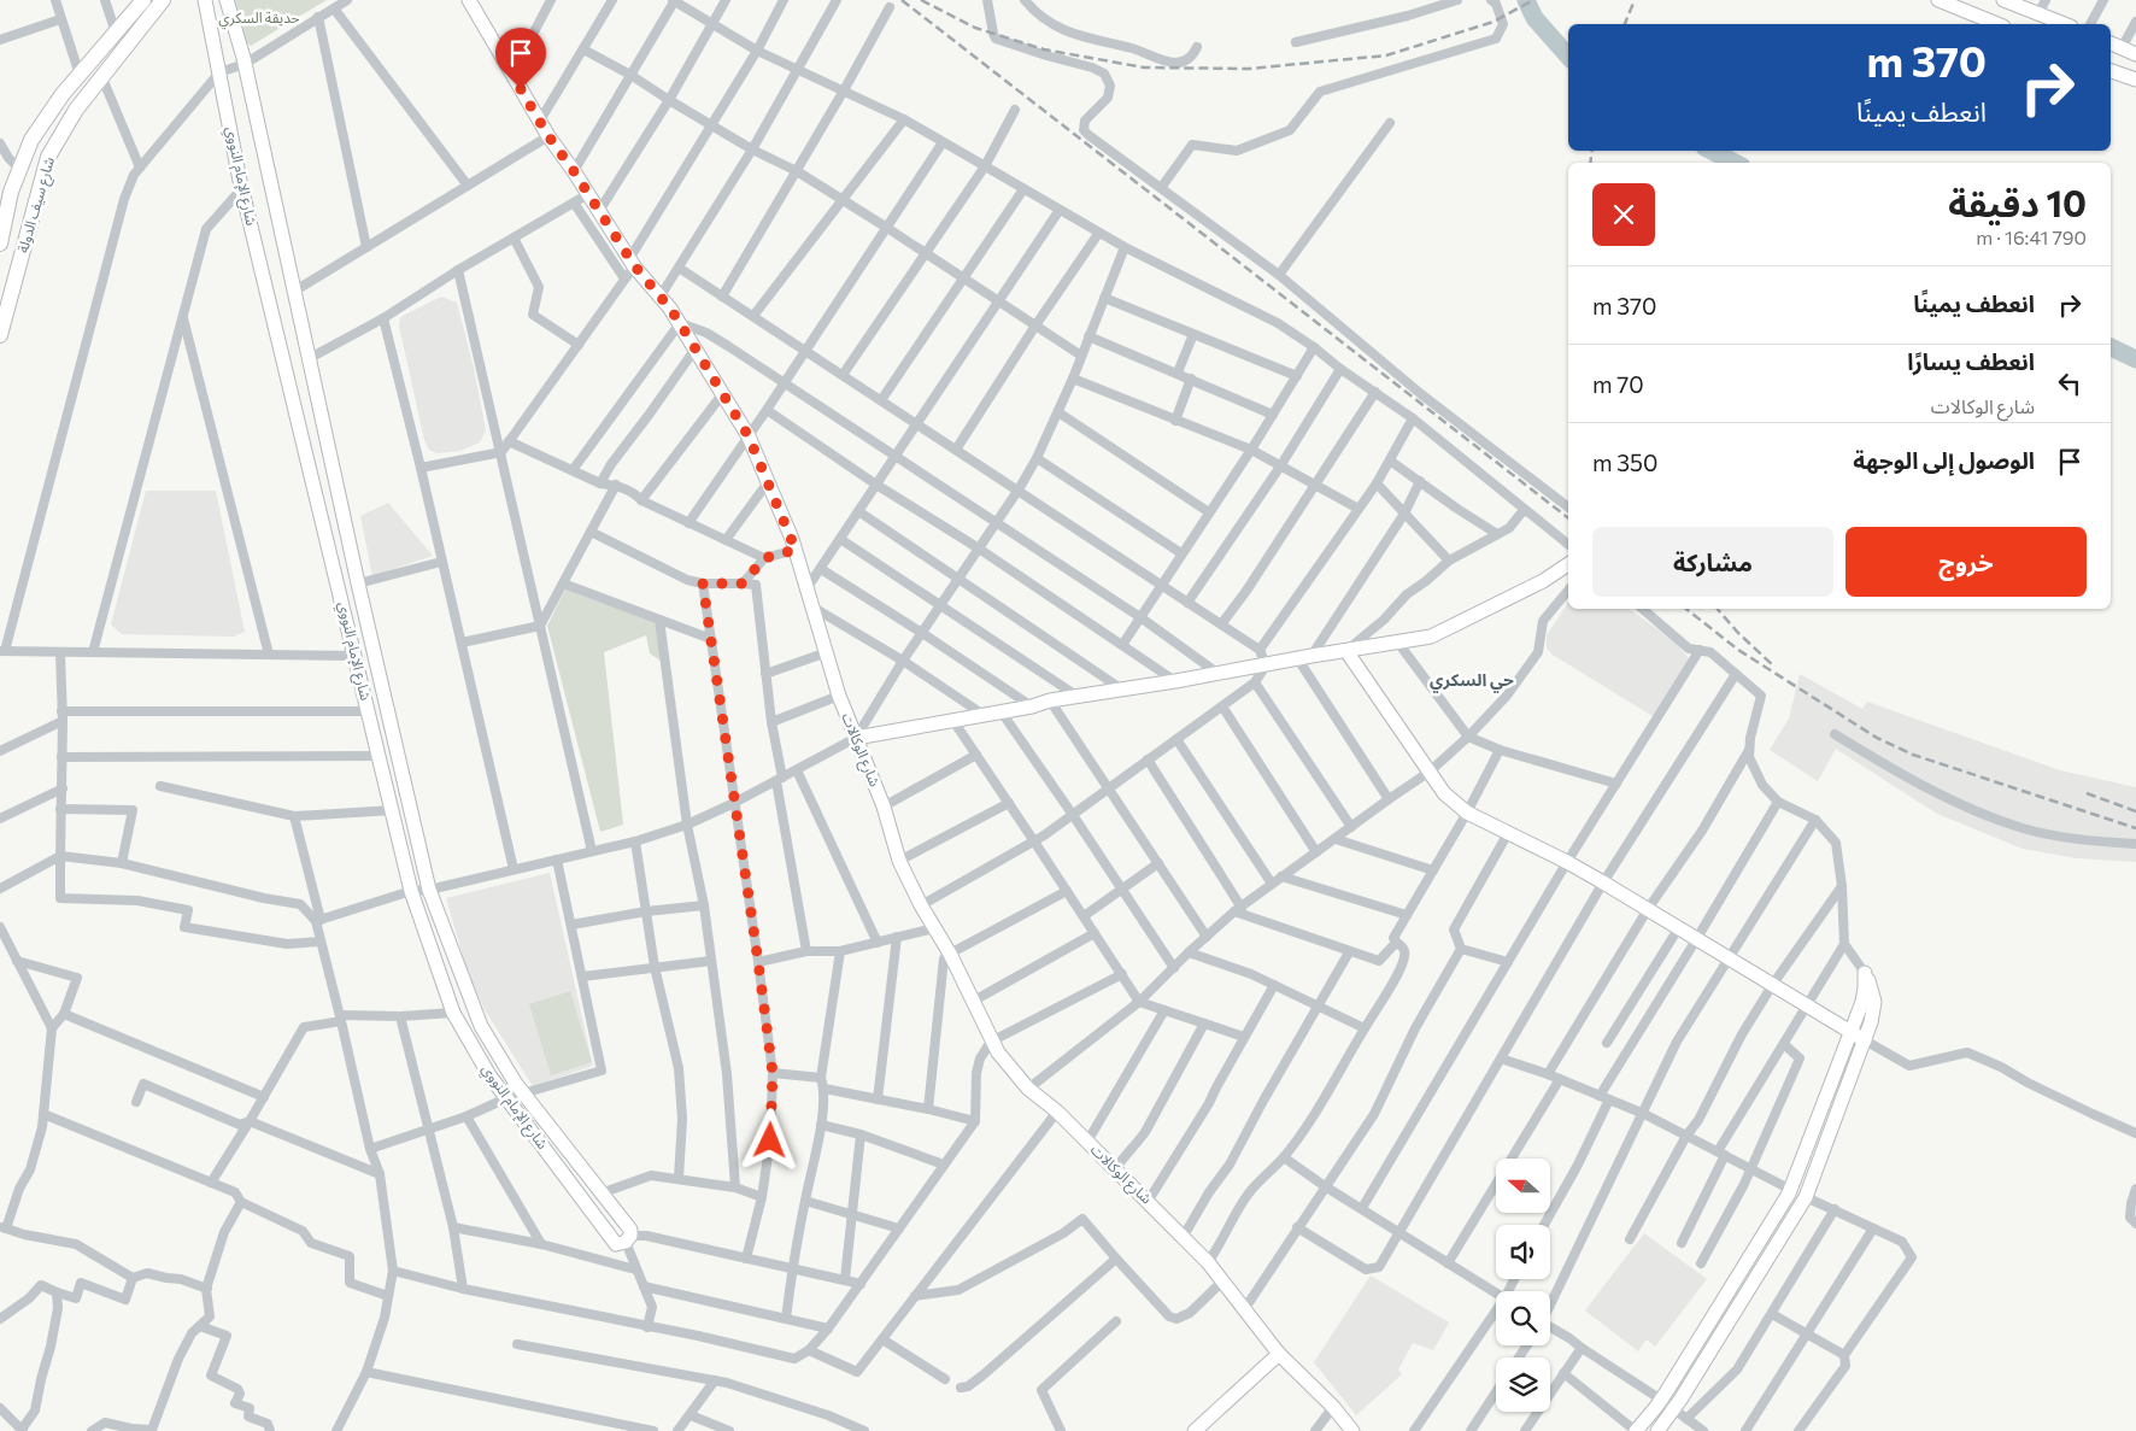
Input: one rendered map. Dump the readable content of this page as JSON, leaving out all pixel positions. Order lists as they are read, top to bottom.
{
  "streets": {
    "main road": ["شارع سيف الدولة"],
    "street": ["شارع الإمام النووي", "شارع الوكالات"]
  },
  "districts": ["حي السكري"],
  "parks": ["حديقة السكري"],
  "north": "left",
  "page": {
    "turn": ["370 m", "انعطف يمينًا"],
    "heading": ["10 دقيقة", "790 m · 16:41"],
    "list": [
      {
        "name": "انعطف يمينًا",
        "value": "370 m"
      },
      {
        "name": "انعطف يسارًا",
        "note": "شارع الوكالات",
        "value": "70 m"
      },
      {
        "name": "الوصول إلى الوجهة",
        "value": "350 m"
      }
    ],
    "buttons": ["خروج", "مشاركة"]
  }
}
